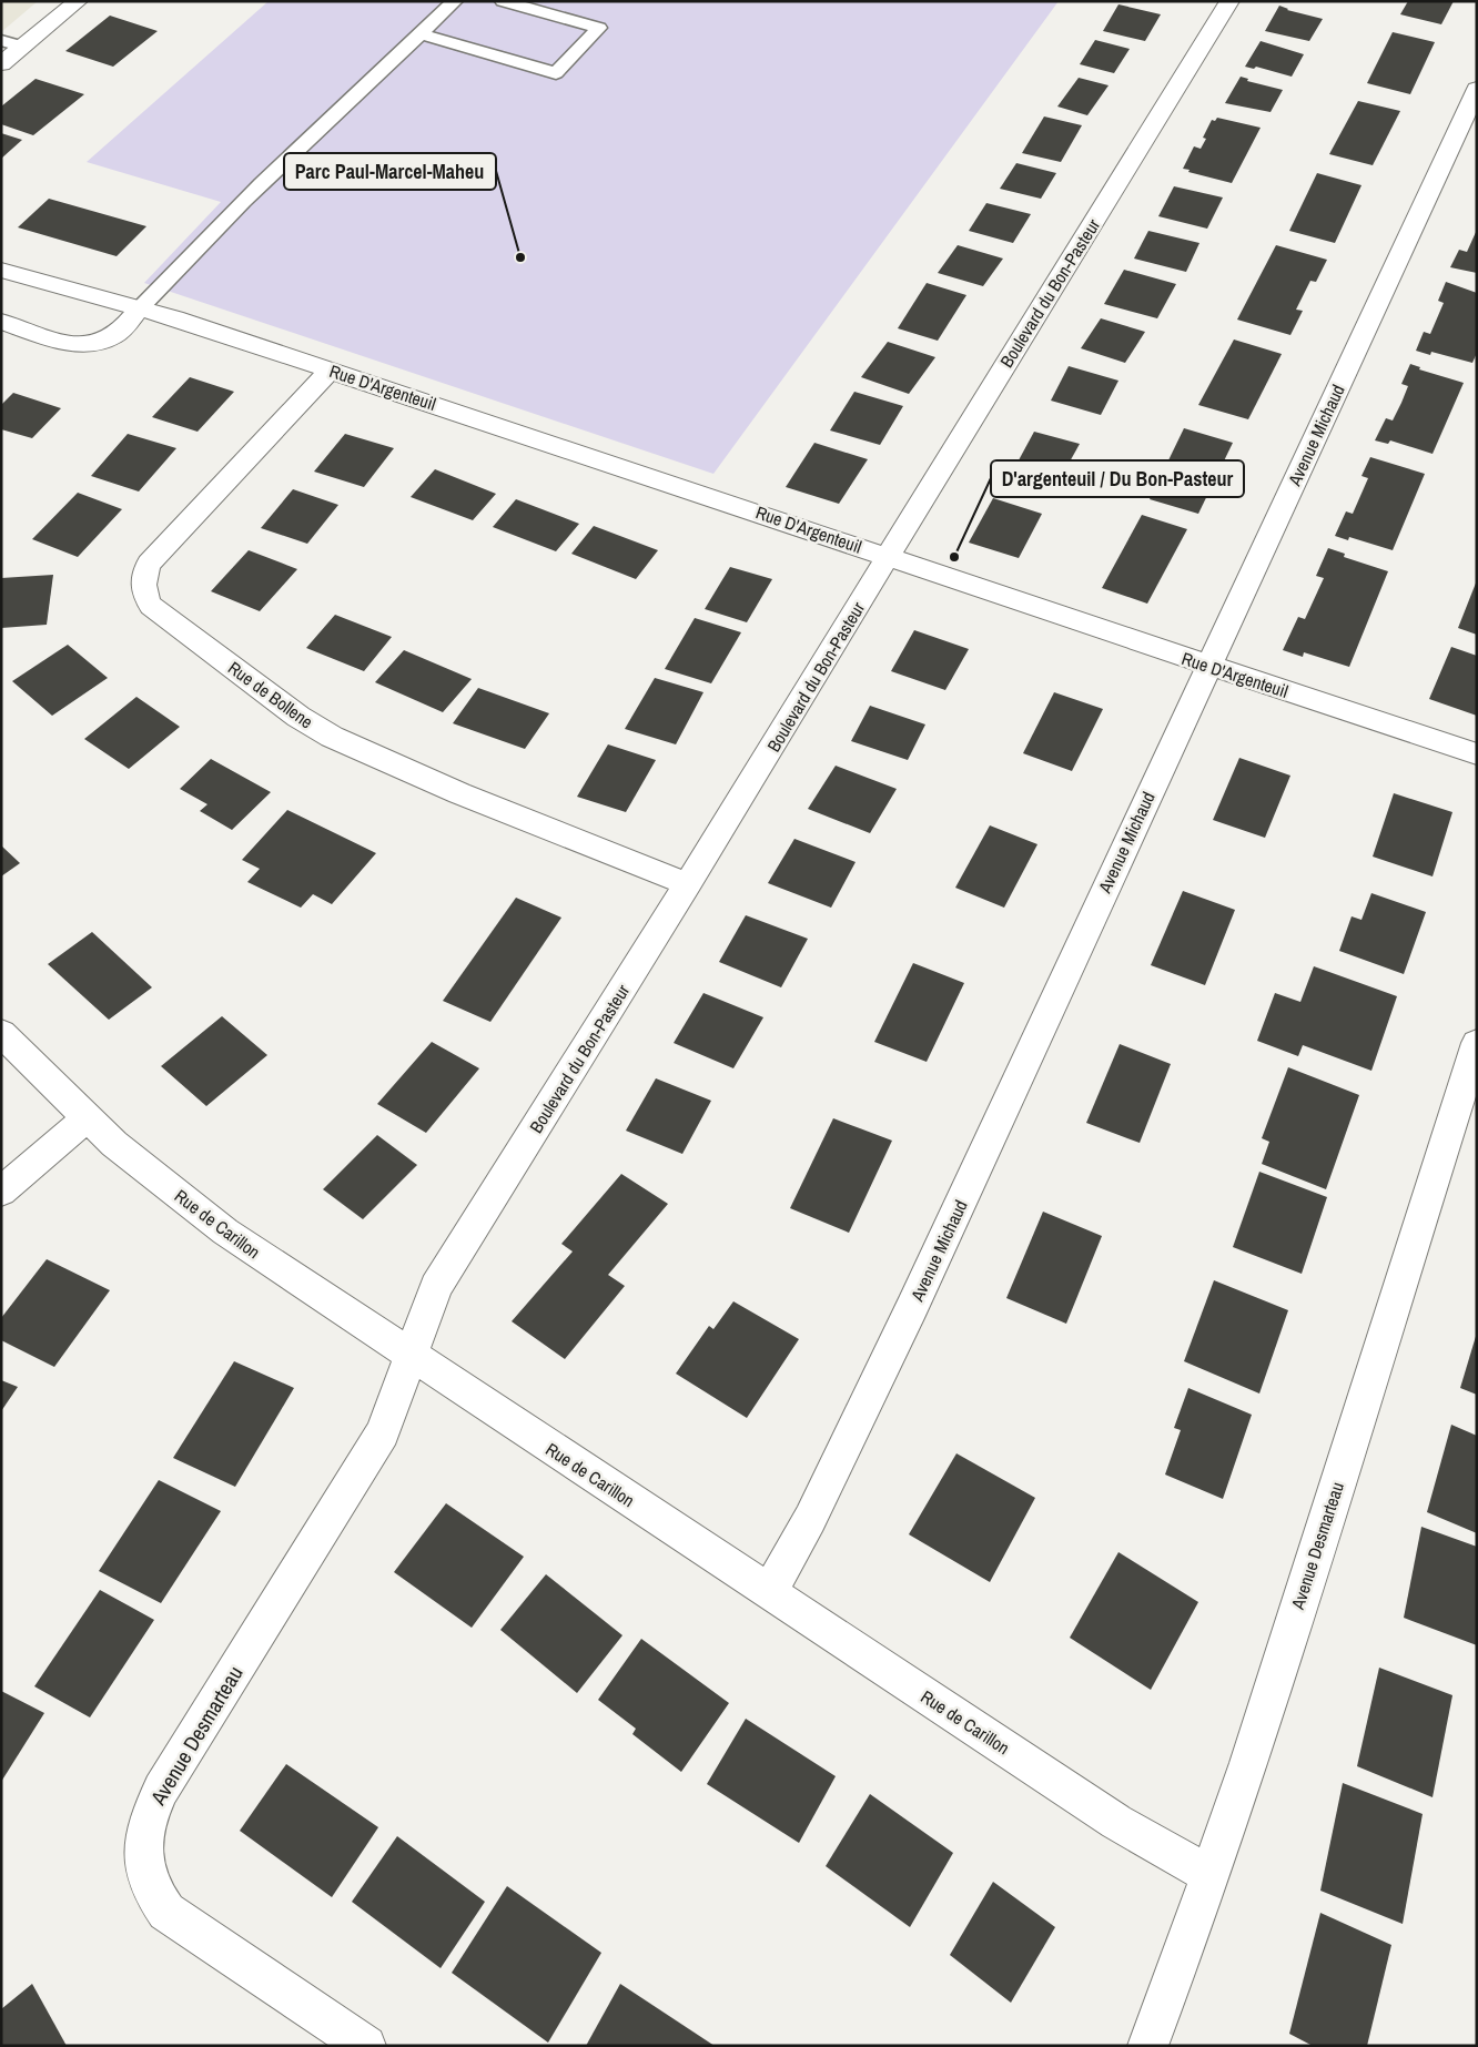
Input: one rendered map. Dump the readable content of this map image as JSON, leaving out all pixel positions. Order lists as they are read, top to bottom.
{
  "streets": {
    "street": [
      "Boulevard du Bon-Pasteur",
      "Rue D'Argenteuil",
      "Avenue Michaud",
      "Rue de Bollene",
      "Rue de Carillon",
      "Avenue Desmarteau"
    ]
  },
  "crossings": [
    ["Boulevard du Bon-Pasteur", "Rue D'Argenteuil"],
    ["Boulevard du Bon-Pasteur", "Rue de Bollene"],
    ["Boulevard du Bon-Pasteur", "Rue de Carillon"],
    ["Boulevard du Bon-Pasteur", "Avenue Desmarteau"],
    ["Rue D'Argenteuil", "Avenue Michaud"],
    ["Rue D'Argenteuil", "Rue de Bollene"],
    ["Avenue Michaud", "Rue de Carillon"],
    ["Rue de Carillon", "Avenue Desmarteau"]
  ],
  "places": ["Parc Paul-Marcel-Maheu", "D'argenteuil / Du Bon-Pasteur"]
}
